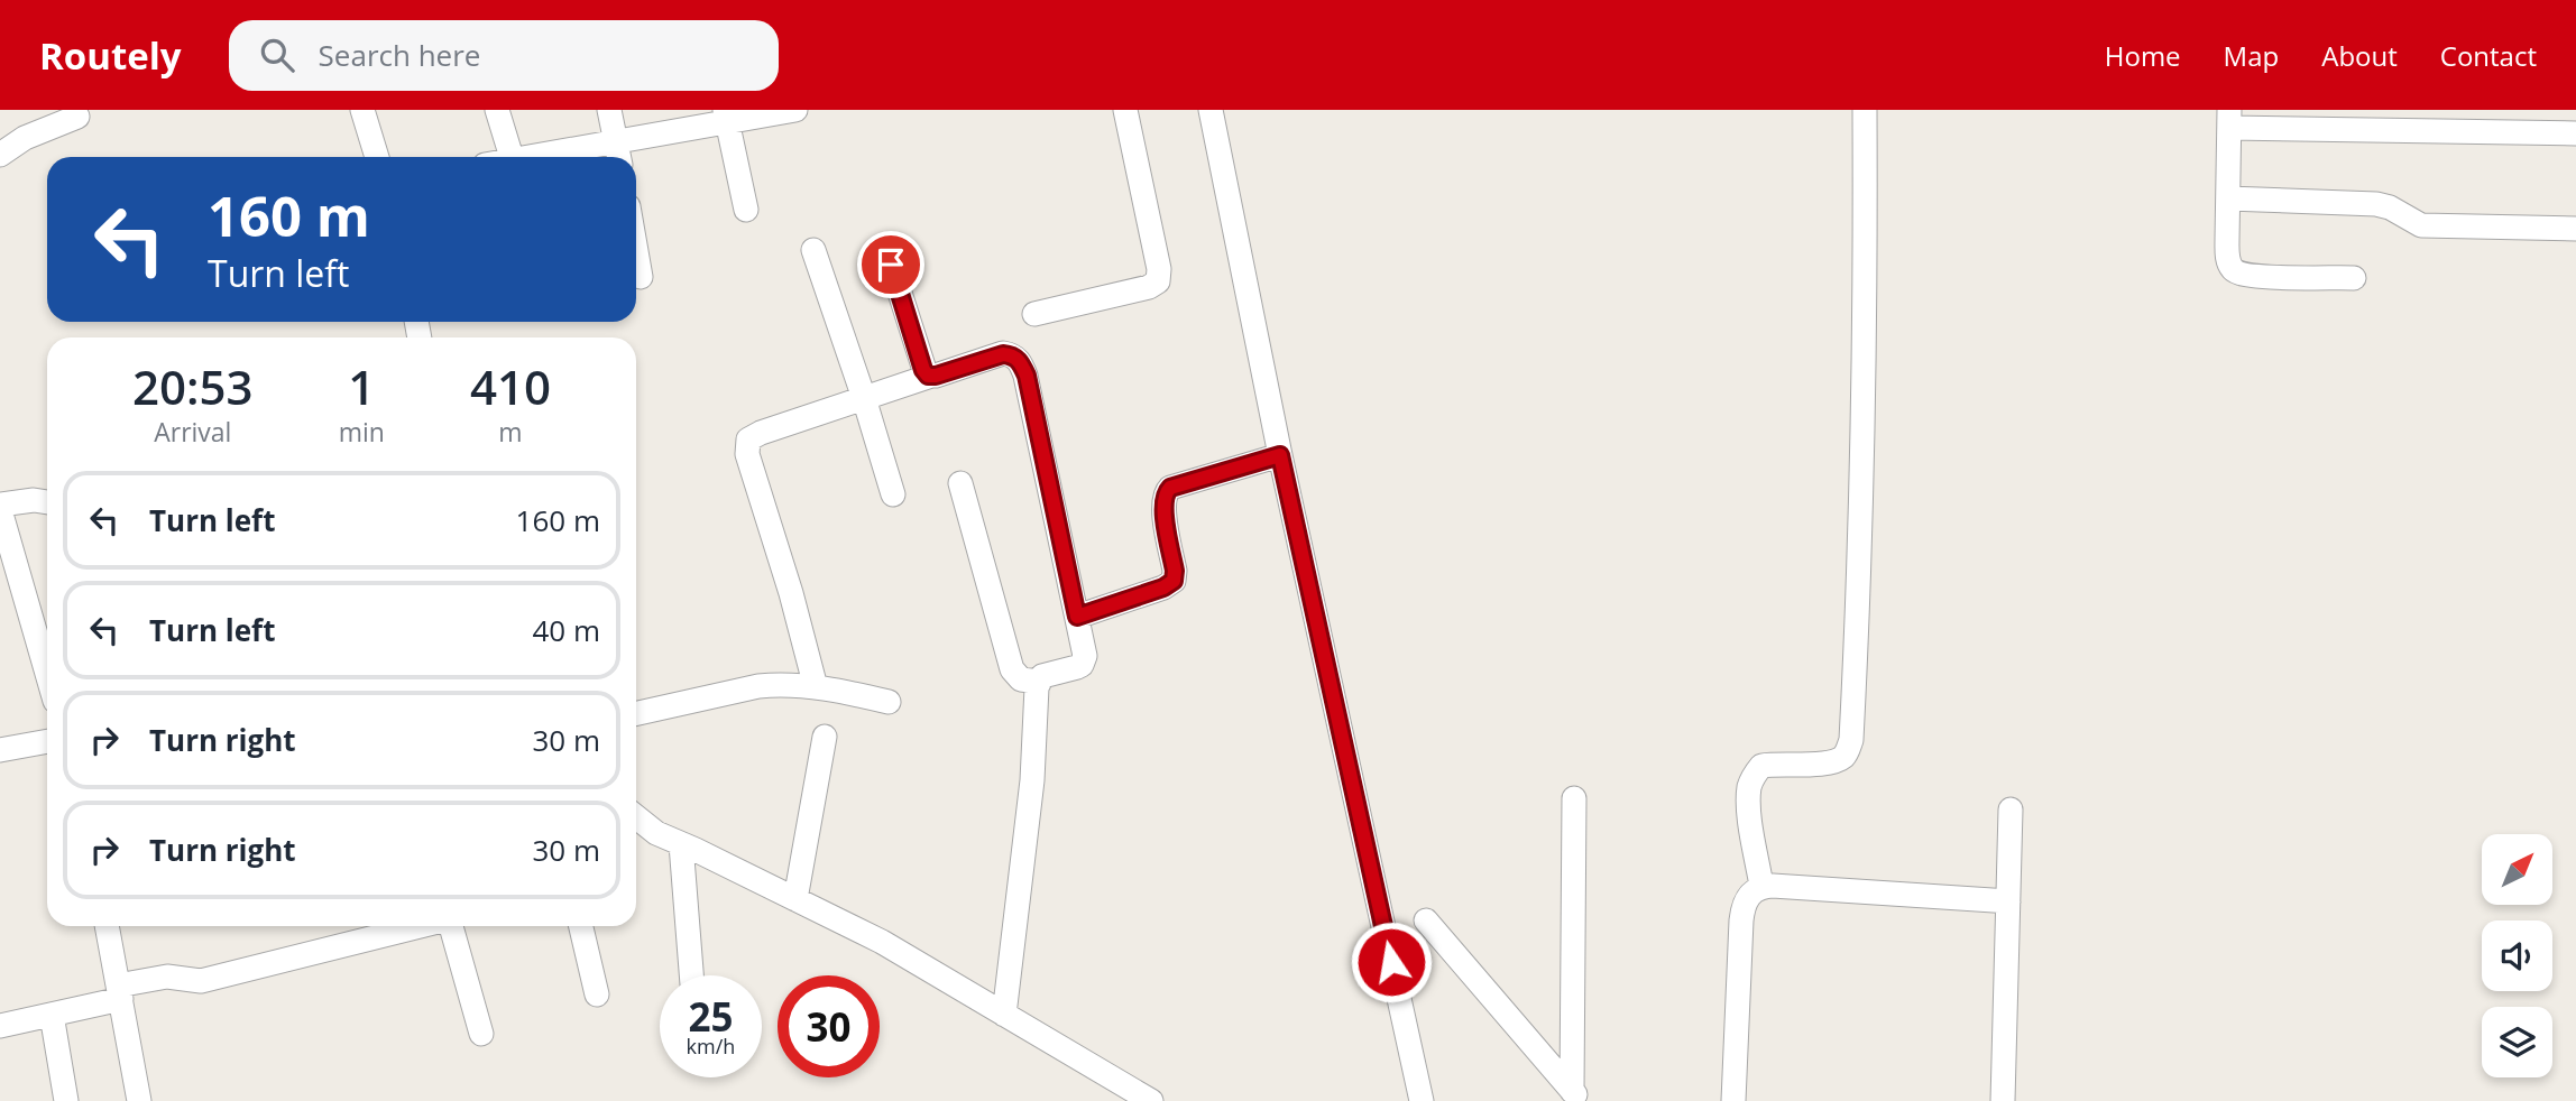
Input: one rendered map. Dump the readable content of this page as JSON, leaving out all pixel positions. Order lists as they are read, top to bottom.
{
  "north": "top right",
  "page": {
    "header": "Routely",
    "search": "Search here",
    "nav": [
      "Home",
      "Map",
      "About",
      "Contact"
    ],
    "turn": ["160 m", "Turn left"],
    "eta": [
      "20:53",
      "Arrival",
      "1",
      "min",
      "410",
      "m"
    ],
    "list": [
      {
        "name": "Turn left",
        "value": "160 m"
      },
      {
        "name": "Turn left",
        "value": "40 m"
      },
      {
        "name": "Turn right",
        "value": "30 m"
      },
      {
        "name": "Turn right",
        "value": "30 m"
      }
    ],
    "speed": "25 km/h",
    "limit": "30"
  }
}
